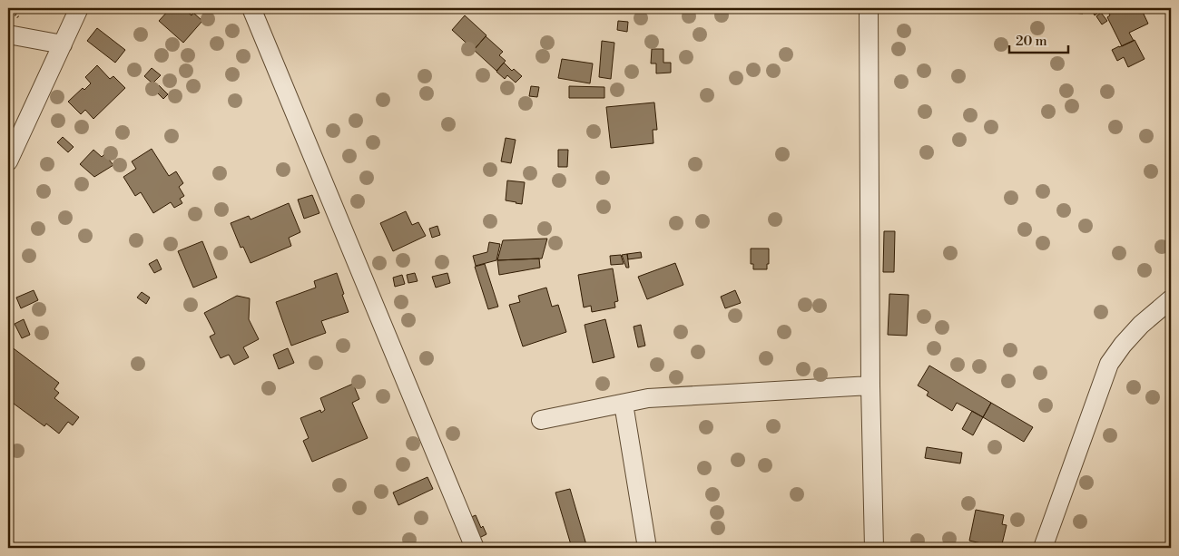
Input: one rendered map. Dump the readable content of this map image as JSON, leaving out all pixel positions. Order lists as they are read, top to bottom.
{
  "scale_bar": "20 m"
}
